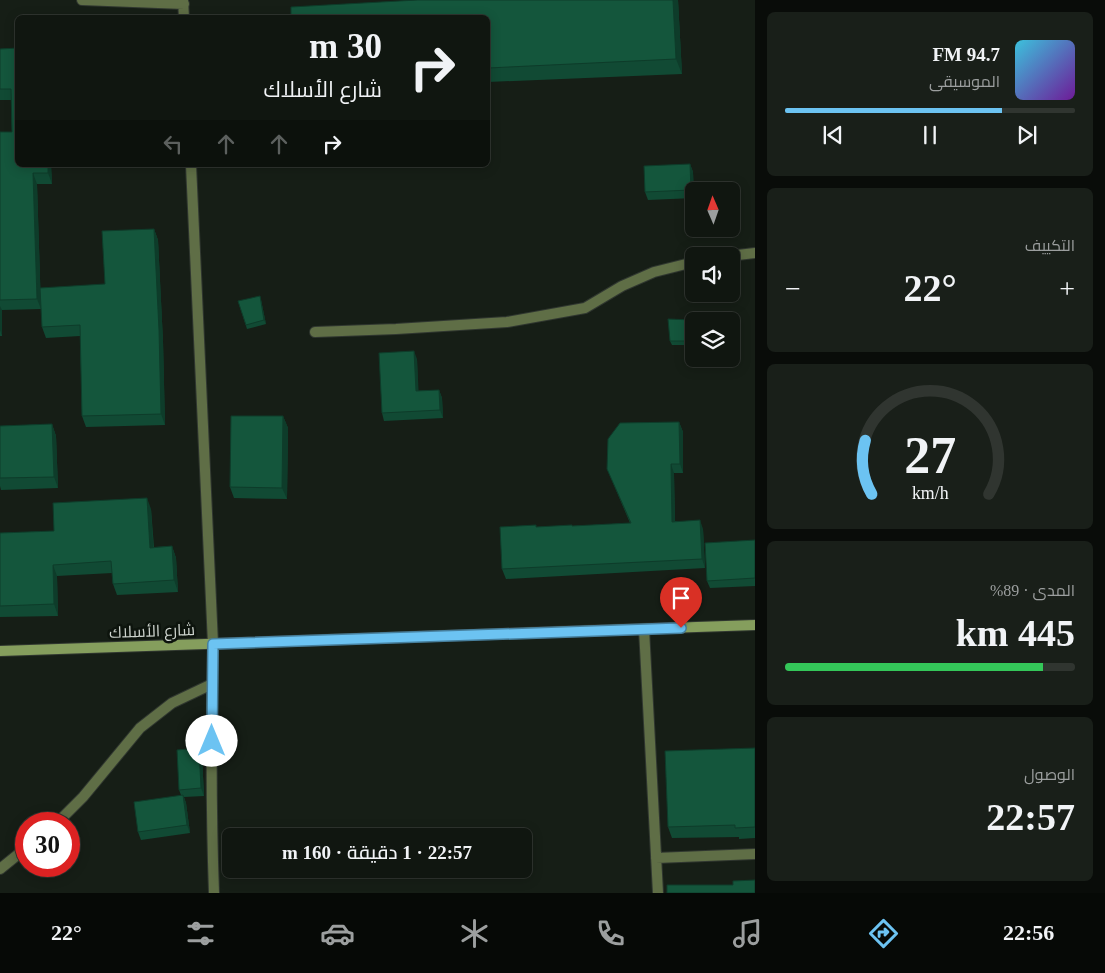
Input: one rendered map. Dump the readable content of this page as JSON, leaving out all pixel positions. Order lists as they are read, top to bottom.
{
  "streets": {
    "street": ["شارع الأسلاك"]
  },
  "north": "top",
  "page": {
    "turn": ["30 m", "شارع الأسلاك"],
    "song": ["94.7 FM", "الموسيقى"],
    "tile": [
      "التكييف",
      ["المدى · 89%", "445 km"],
      ["الوصول", "22:57"]
    ],
    "heat": ["−", "22°", "+"],
    "limit": "30",
    "trip": "22:57 · 1 دقيقة · 160 m",
    "tabs": ["22:56", "22°"],
    "gauge": ["27", "km/h"]
  }
}
